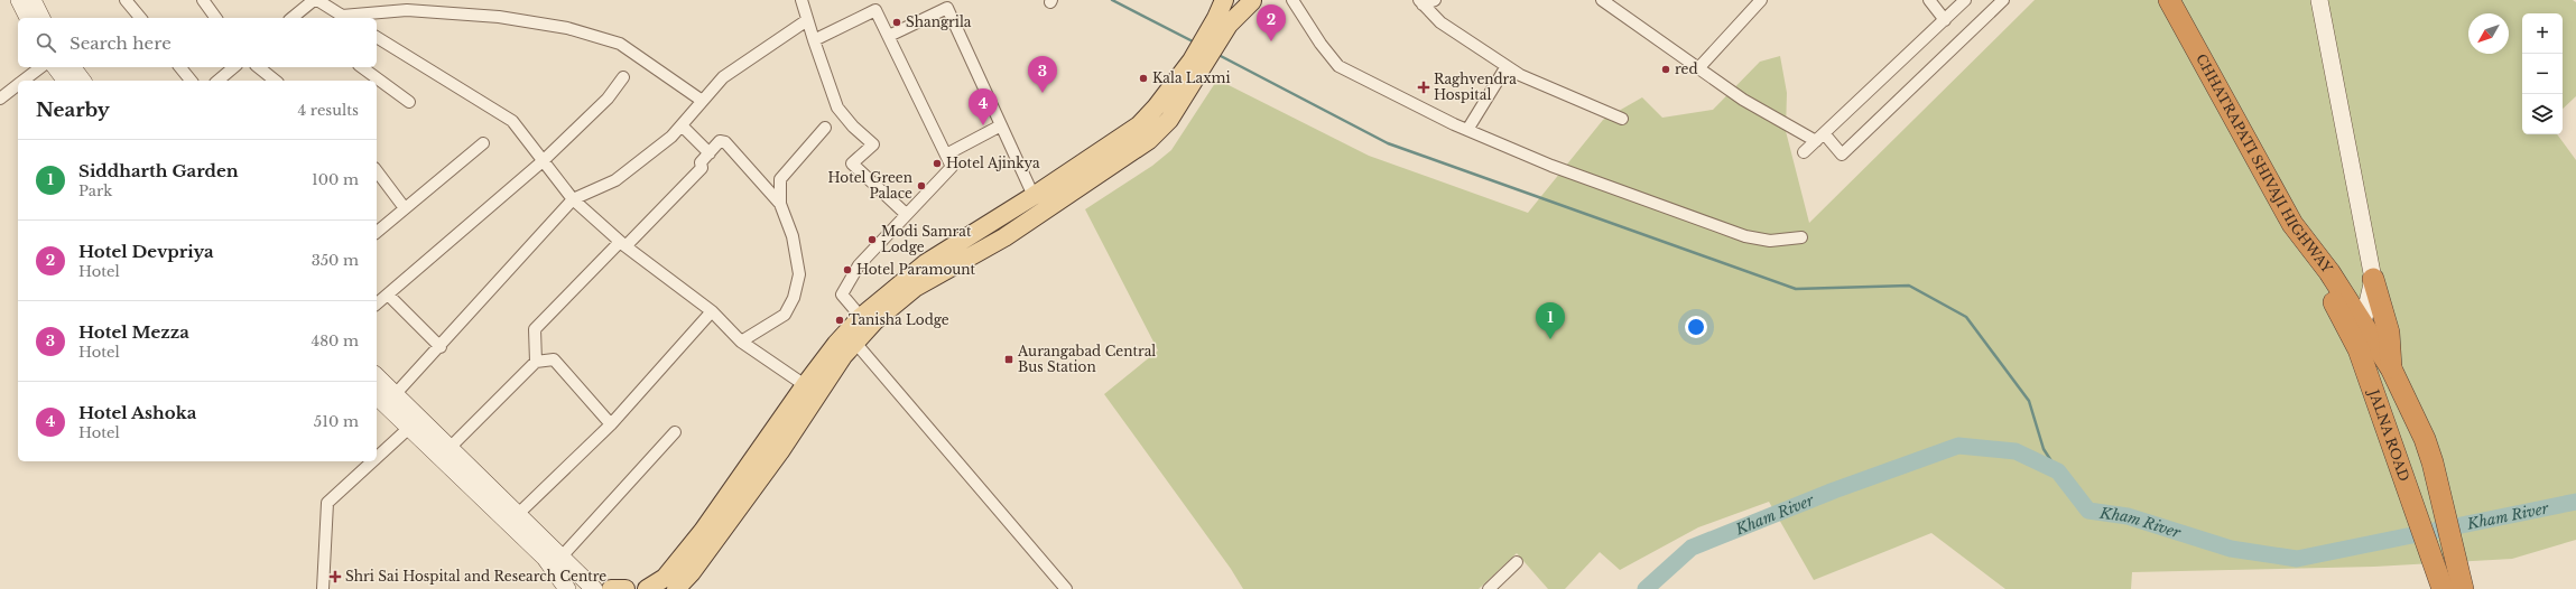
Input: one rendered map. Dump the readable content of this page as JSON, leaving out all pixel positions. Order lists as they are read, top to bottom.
{
  "streets": {
    "highway": ["CHHATRAPATI SHIVAJI HIGHWAY", "JALNA ROAD"]
  },
  "crossings": [
    ["CHHATRAPATI SHIVAJI HIGHWAY", "JALNA ROAD"]
  ],
  "water": ["Kham River"],
  "places": {
    "other": [
      "Shangrila",
      "red",
      "Kala Laxmi",
      "Hotel Ajinkya",
      "Hotel Green Palace",
      "Modi Samrat Lodge",
      "Hotel Paramount",
      "Tanisha Lodge"
    ],
    "health": ["Raghvendra Hospital", "Shri Sai Hospital and Research Centre"],
    "transit": ["Aurangabad Central Bus Station"]
  },
  "north": "bottom left",
  "page": {
    "pins": [
      "2",
      "3",
      "4",
      "1"
    ],
    "map_buttons": ["+", "−"],
    "search": "Search here",
    "heading": ["Nearby", "4 results"],
    "list": [
      {
        "mark": "1",
        "name": "Siddharth Garden",
        "note": "Park",
        "value": "100 m"
      },
      {
        "mark": "2",
        "name": "Hotel Devpriya",
        "note": "Hotel",
        "value": "350 m"
      },
      {
        "mark": "3",
        "name": "Hotel Mezza",
        "note": "Hotel",
        "value": "480 m"
      },
      {
        "mark": "4",
        "name": "Hotel Ashoka",
        "note": "Hotel",
        "value": "510 m"
      }
    ]
  }
}
